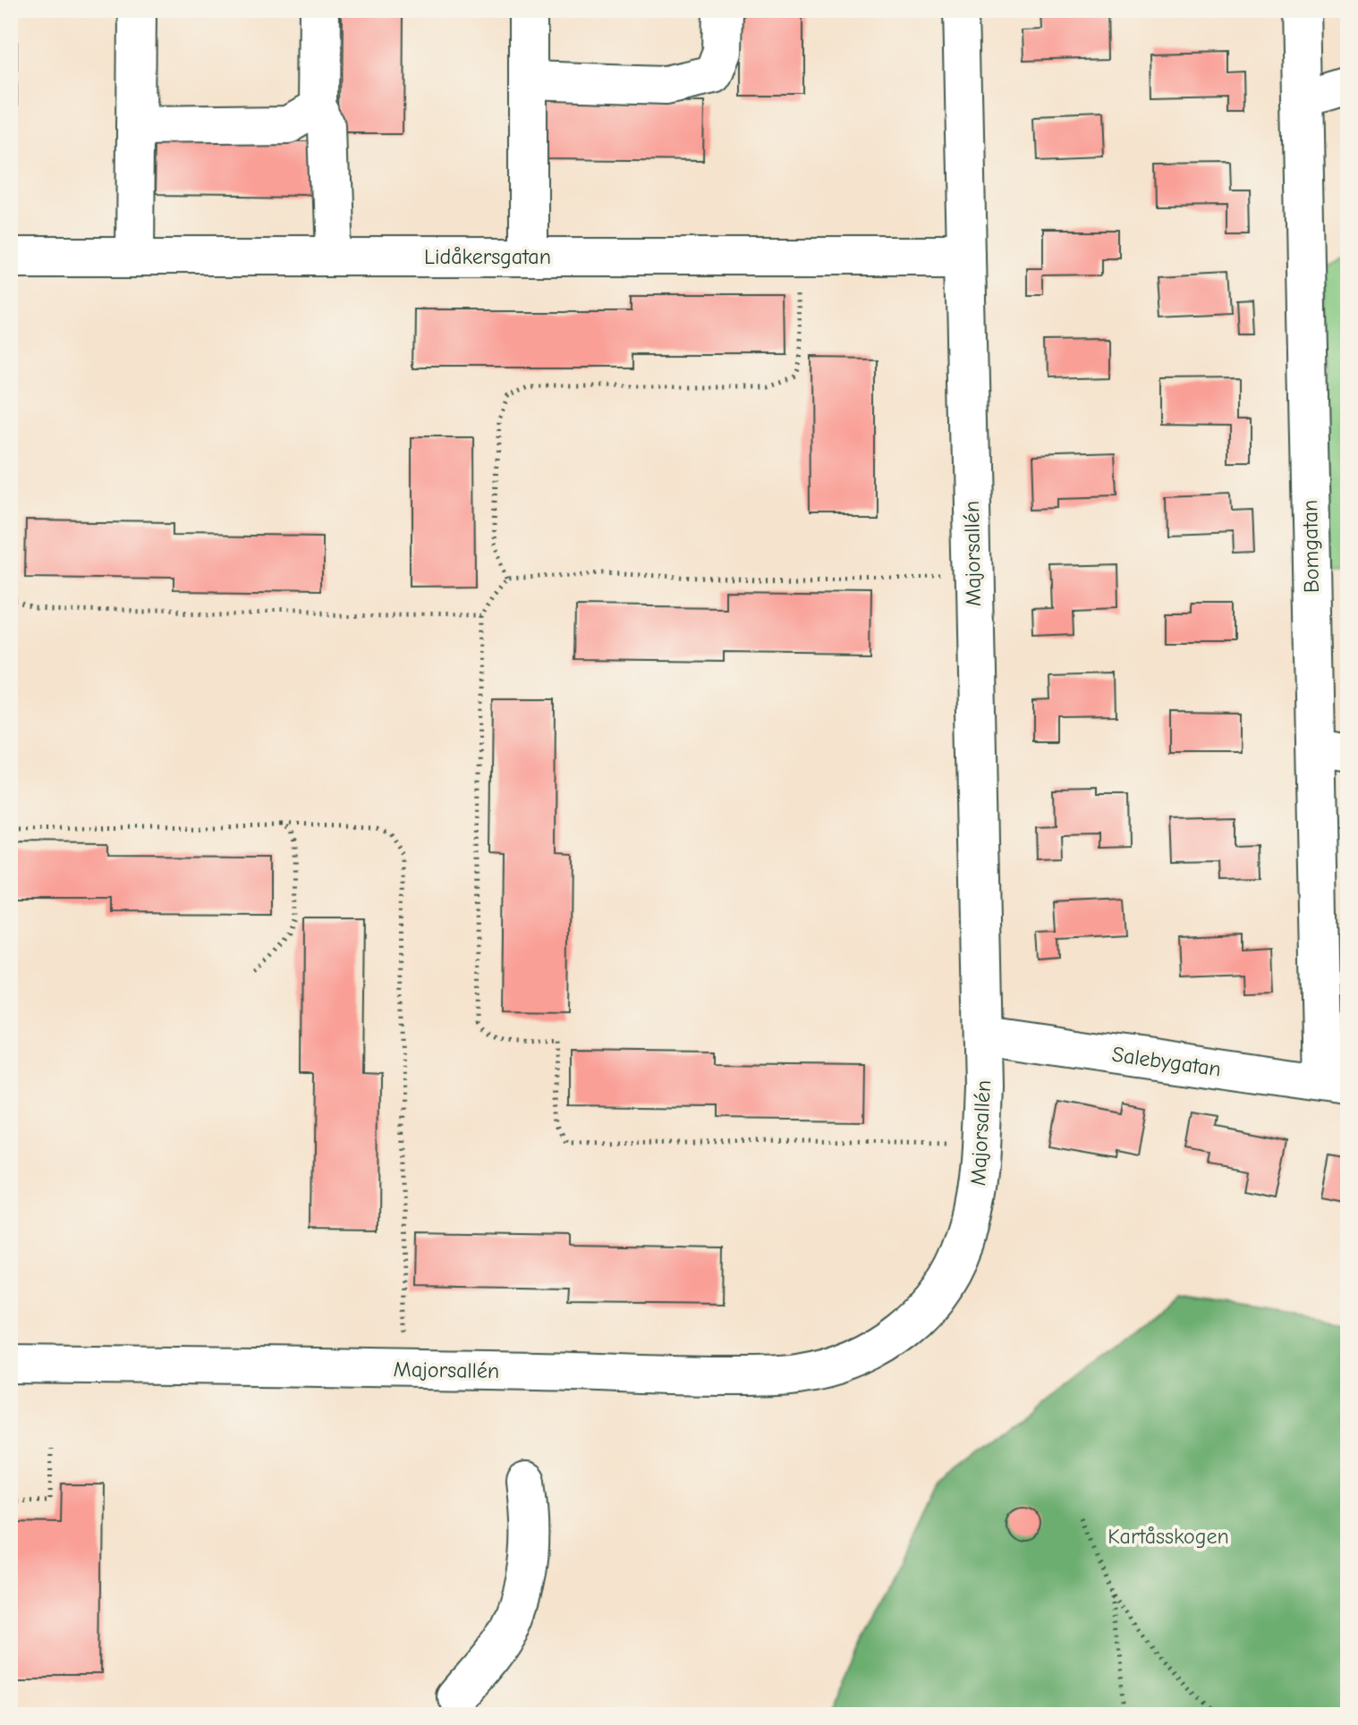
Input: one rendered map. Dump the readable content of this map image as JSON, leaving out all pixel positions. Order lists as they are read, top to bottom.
{
  "streets": {
    "street": [
      "Lidåkersgatan",
      "Bomgatan",
      "Majorsallén",
      "Salebygatan"
    ]
  },
  "crossings": [
    ["Lidåkersgatan", "Majorsallén"],
    ["Bomgatan", "Salebygatan"],
    ["Majorsallén", "Salebygatan"]
  ],
  "parks": ["Kartåsskogen"]
}
